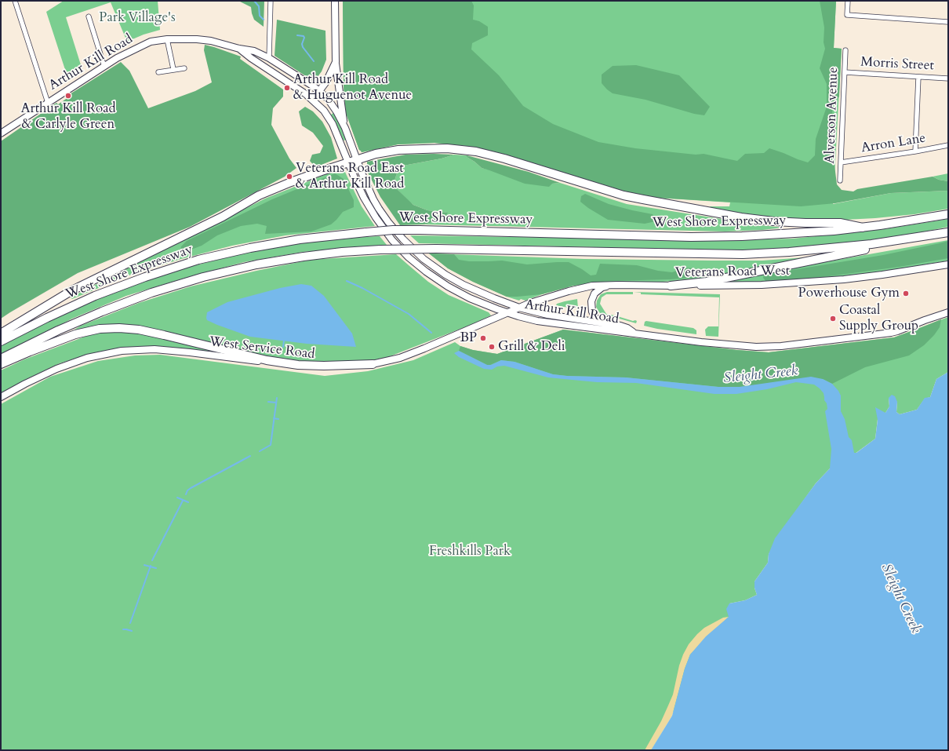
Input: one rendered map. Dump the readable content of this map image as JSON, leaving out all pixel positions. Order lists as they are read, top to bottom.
{
  "streets": {
    "highway": ["West Shore Expressway"],
    "street": [
      "Arthur Kill Road",
      "Morris Street",
      "Alverson Avenue",
      "Arron Lane",
      "Veterans Road West",
      "West Service Road"
    ]
  },
  "crossings": [
    ["Arthur Kill Road", "Veterans Road West"],
    ["Arthur Kill Road", "West Service Road"],
    ["Morris Street", "Alverson Avenue"],
    ["Alverson Avenue", "Arron Lane"],
    ["Veterans Road West", "West Service Road"]
  ],
  "water": ["Sleight Creek"],
  "parks": ["Park Village's", "Freshkills Park"],
  "places": [
    "Arthur Kill Road & Huguenot Avenue",
    "Arthur Kill Road & Carlyle Green",
    "Veterans Road East & Arthur Kill Road",
    "Powerhouse Gym",
    "Coastal Supply Group",
    "BP",
    "Grill & Deli"
  ]
}
